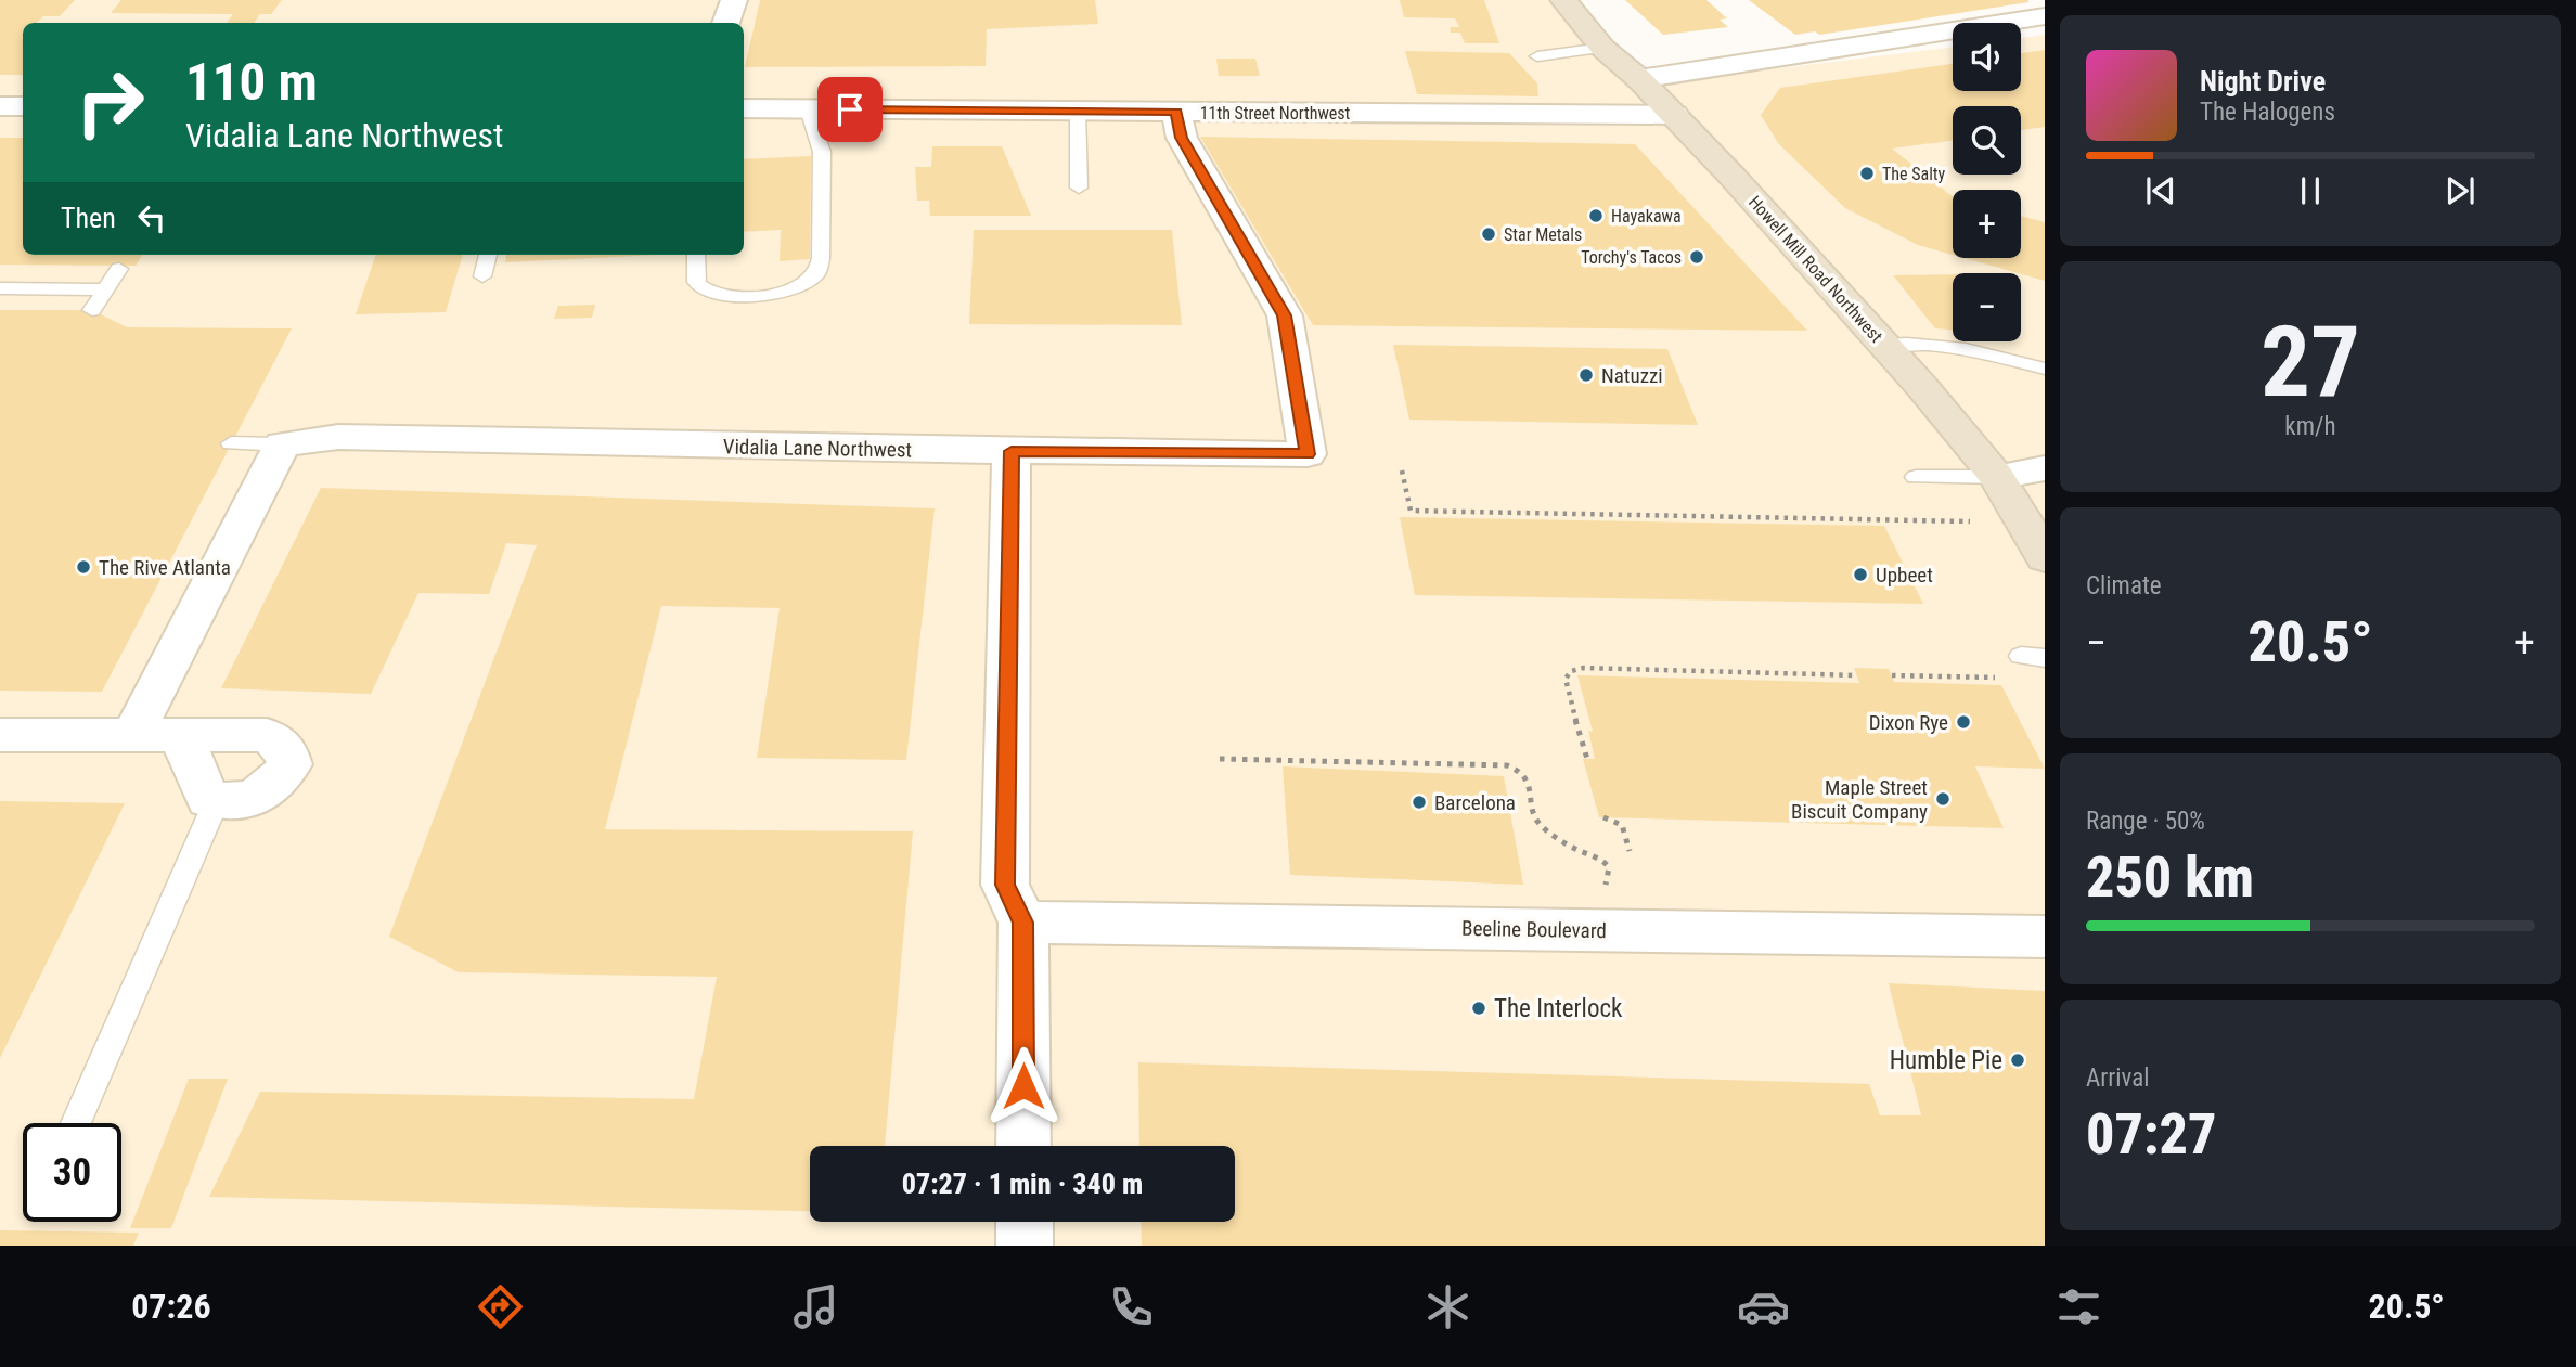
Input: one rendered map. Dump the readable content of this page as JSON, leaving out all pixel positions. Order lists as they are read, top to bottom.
{
  "streets": {
    "main road": ["Howell Mill Road Northwest"],
    "street": ["11th Street Northwest", "Vidalia Lane Northwest", "Beeline Boulevard"]
  },
  "crossings": [
    ["11th Street Northwest", "Howell Mill Road Northwest"],
    ["11th Street Northwest", "Vidalia Lane Northwest"]
  ],
  "places": [
    "The Salty",
    "Hayakawa",
    "Star Metals",
    "Torchy's Tacos",
    "Natuzzi",
    "The Rive Atlanta",
    "Upbeet",
    "Dixon Rye",
    "Maple Street Biscuit Company",
    "Barcelona",
    "The Interlock",
    "Humble Pie"
  ],
  "page": {
    "map_buttons": ["+", "−"],
    "turn": ["110 m", "Vidalia Lane Northwest"],
    "song": ["Night Drive", "The Halogens"],
    "then": "Then",
    "tile": [
      ["27", "km/h"],
      "Climate",
      ["Range · 50%", "250 km"],
      ["Arrival", "07:27"]
    ],
    "heat": ["−", "20.5°", "+"],
    "limit": "30",
    "trip": "07:27 · 1 min · 340 m",
    "tabs": ["07:26", "20.5°"]
  }
}
